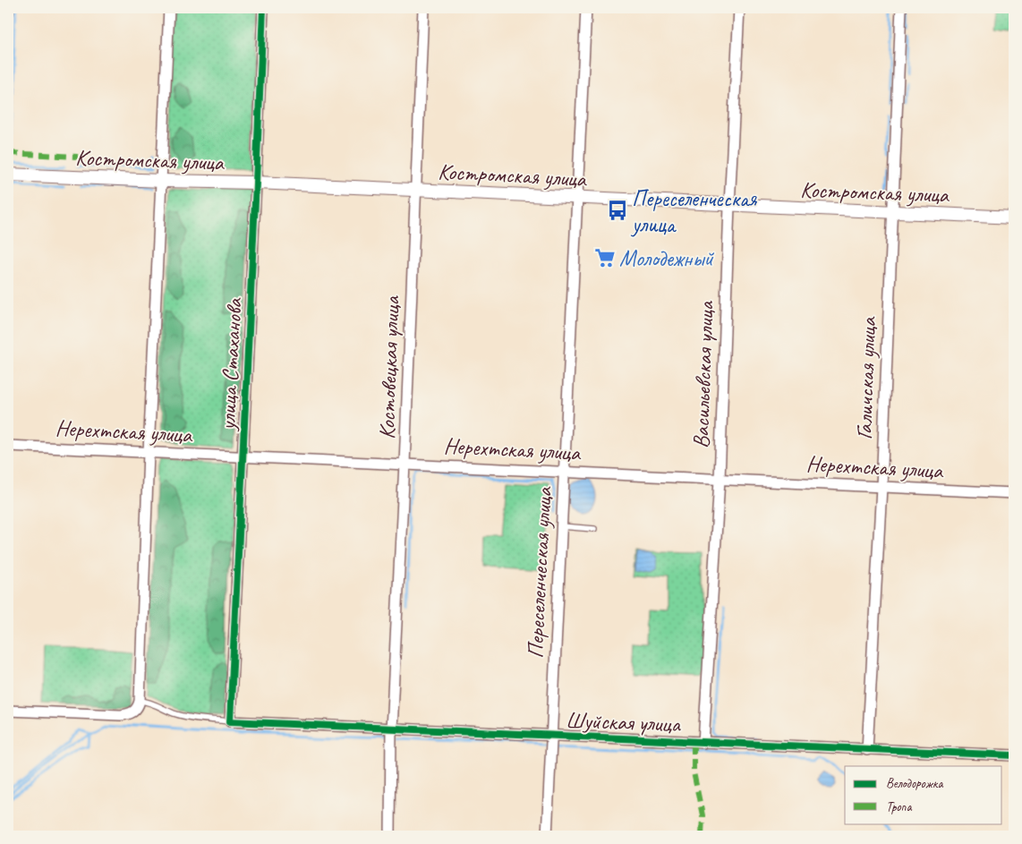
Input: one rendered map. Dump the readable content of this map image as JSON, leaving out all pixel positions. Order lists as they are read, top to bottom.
{
  "streets": {
    "street": [
      "Костромская улица",
      "улица Стаханова",
      "Костовецкая улица",
      "Васильевская улица",
      "Галичская улица",
      "Нерехтская улица",
      "Переселенческая улица",
      "Шуйская улица"
    ]
  },
  "crossings": [
    ["Костромская улица", "улица Стаханова"],
    ["Костромская улица", "Костовецкая улица"],
    ["Костромская улица", "Васильевская улица"],
    ["Костромская улица", "Галичская улица"],
    ["Костромская улица", "Переселенческая улица"],
    ["улица Стаханова", "Нерехтская улица"],
    ["улица Стаханова", "Шуйская улица"],
    ["Костовецкая улица", "Нерехтская улица"],
    ["Костовецкая улица", "Шуйская улица"],
    ["Васильевская улица", "Нерехтская улица"],
    ["Васильевская улица", "Шуйская улица"],
    ["Галичская улица", "Нерехтская улица"],
    ["Галичская улица", "Шуйская улица"],
    ["Нерехтская улица", "Переселенческая улица"],
    ["Переселенческая улица", "Шуйская улица"]
  ],
  "places": {
    "bus stop": ["Переселенческая улица"],
    "supermarket": ["Молодежный"]
  },
  "legend": ["Велодорожка", "Тропа"]
}
